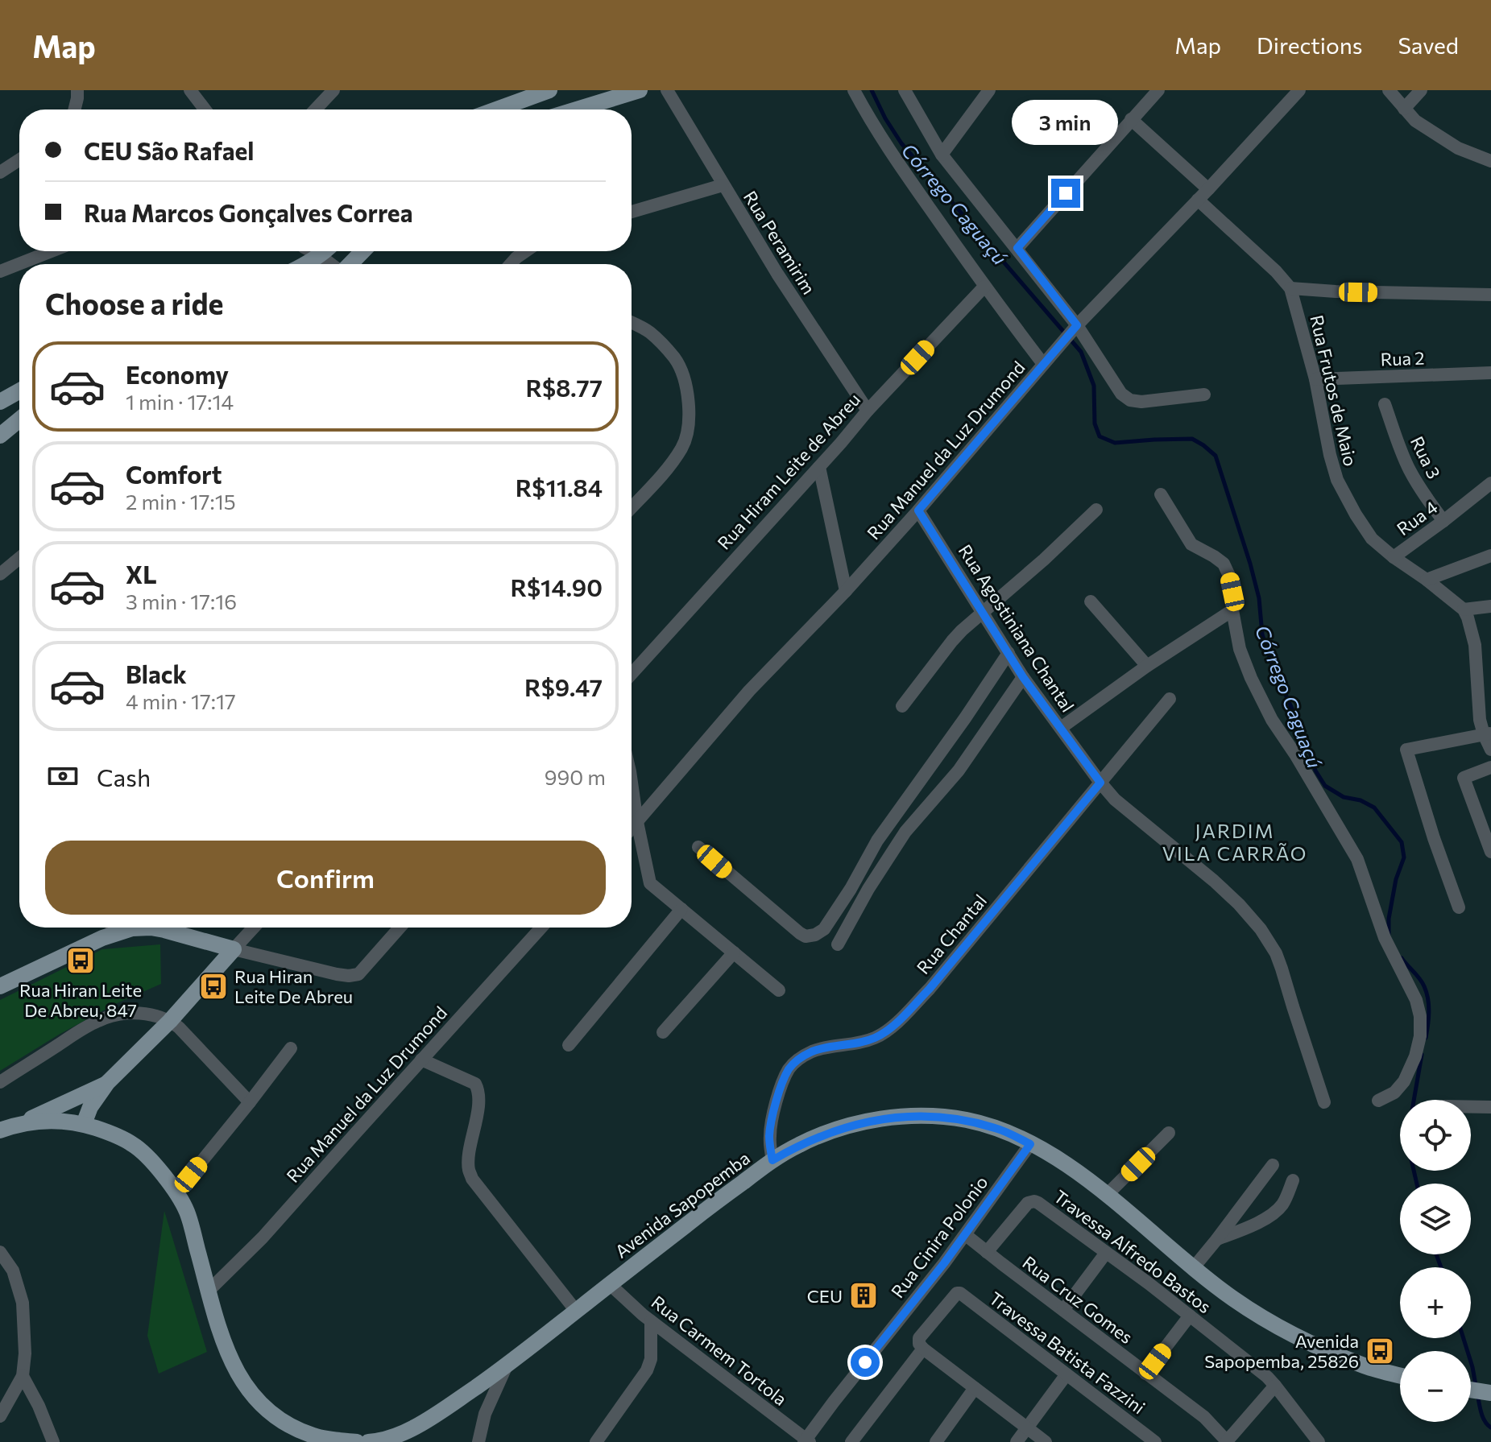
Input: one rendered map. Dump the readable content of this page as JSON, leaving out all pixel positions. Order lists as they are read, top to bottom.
{
  "streets": {
    "main road": ["Avenida Sapopemba"],
    "street": [
      "Rua Peramirim",
      "Rua 2",
      "Rua Frutos de Maio",
      "Rua Manuel da Luz Drumond",
      "Rua 3",
      "Rua Hiram Leite de Abreu",
      "Rua 4",
      "Rua Agostiniana Chantal",
      "Rua Chantal",
      "Rua Cinira Polonio",
      "Travessa Alfredo Bastos",
      "Rua Cruz Gomes",
      "Rua Carmem Tortola",
      "Travessa Batista Fazzini"
    ]
  },
  "crossings": [
    ["Rua Peramirim", "Rua Hiram Leite de Abreu"],
    ["Rua 2", "Rua Frutos de Maio"],
    ["Rua Frutos de Maio", "Rua 4"],
    ["Rua Manuel da Luz Drumond", "Rua Agostiniana Chantal"],
    ["Rua 3", "Rua 4"],
    ["Rua Agostiniana Chantal", "Rua Chantal"],
    ["Rua Chantal", "Avenida Sapopemba"],
    ["Avenida Sapopemba", "Rua Cinira Polonio"],
    ["Avenida Sapopemba", "Rua Carmem Tortola"],
    ["Rua Cinira Polonio", "Rua Cruz Gomes"],
    ["Rua Cinira Polonio", "Rua Carmem Tortola"],
    ["Travessa Alfredo Bastos", "Rua Cruz Gomes"]
  ],
  "districts": ["JARDIM VILA CARRÃO"],
  "water": ["Córrego Caguaçú"],
  "places": {
    "bus stop": ["Rua Hiran Leite De Abreu, 847", "Rua Hiran Leite De Abreu", "Avenida Sapopemba, 25826"],
    "building": ["CEU"]
  },
  "page": {
    "header": "Map",
    "nav": ["Map", "Directions", "Saved"],
    "bubble": "3 min",
    "banner": ["CEU São Rafael", "Rua Marcos Gonçalves Correa"],
    "heading": "Choose a ride",
    "list": [
      {
        "name": "Economy",
        "note": "1 min · 17:14",
        "value": "R$8.77"
      },
      {
        "name": "Comfort",
        "note": "2 min · 17:15",
        "value": "R$11.84"
      },
      {
        "name": "XL",
        "note": "3 min · 17:16",
        "value": "R$14.90"
      },
      {
        "name": "Black",
        "note": "4 min · 17:17",
        "value": "R$9.47"
      }
    ],
    "pay": ["Cash", "990 m"],
    "buttons": "Confirm",
    "map_buttons": ["+", "−"]
  }
}
